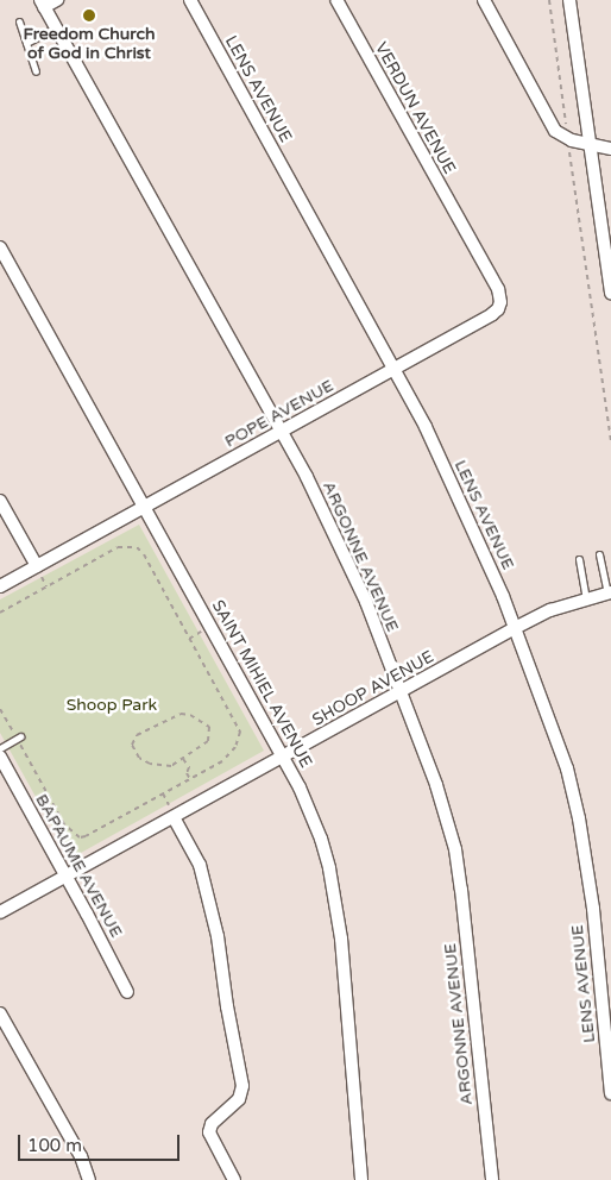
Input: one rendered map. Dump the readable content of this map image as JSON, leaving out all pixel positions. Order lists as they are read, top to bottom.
{
  "streets": {
    "street": [
      "LENS AVENUE",
      "VERDUN AVENUE",
      "POPE AVENUE",
      "ARGONNE AVENUE",
      "SAINT MIHIEL AVENUE",
      "SHOOP AVENUE",
      "BAPAUME AVENUE"
    ]
  },
  "crossings": [
    ["LENS AVENUE", "POPE AVENUE"],
    ["LENS AVENUE", "SHOOP AVENUE"],
    ["VERDUN AVENUE", "POPE AVENUE"],
    ["POPE AVENUE", "ARGONNE AVENUE"],
    ["POPE AVENUE", "SAINT MIHIEL AVENUE"],
    ["ARGONNE AVENUE", "SHOOP AVENUE"],
    ["SAINT MIHIEL AVENUE", "SHOOP AVENUE"],
    ["SHOOP AVENUE", "BAPAUME AVENUE"]
  ],
  "parks": ["Shoop Park"],
  "places": ["Freedom Church of God in Christ"],
  "scale_bar": "100 m"
}
